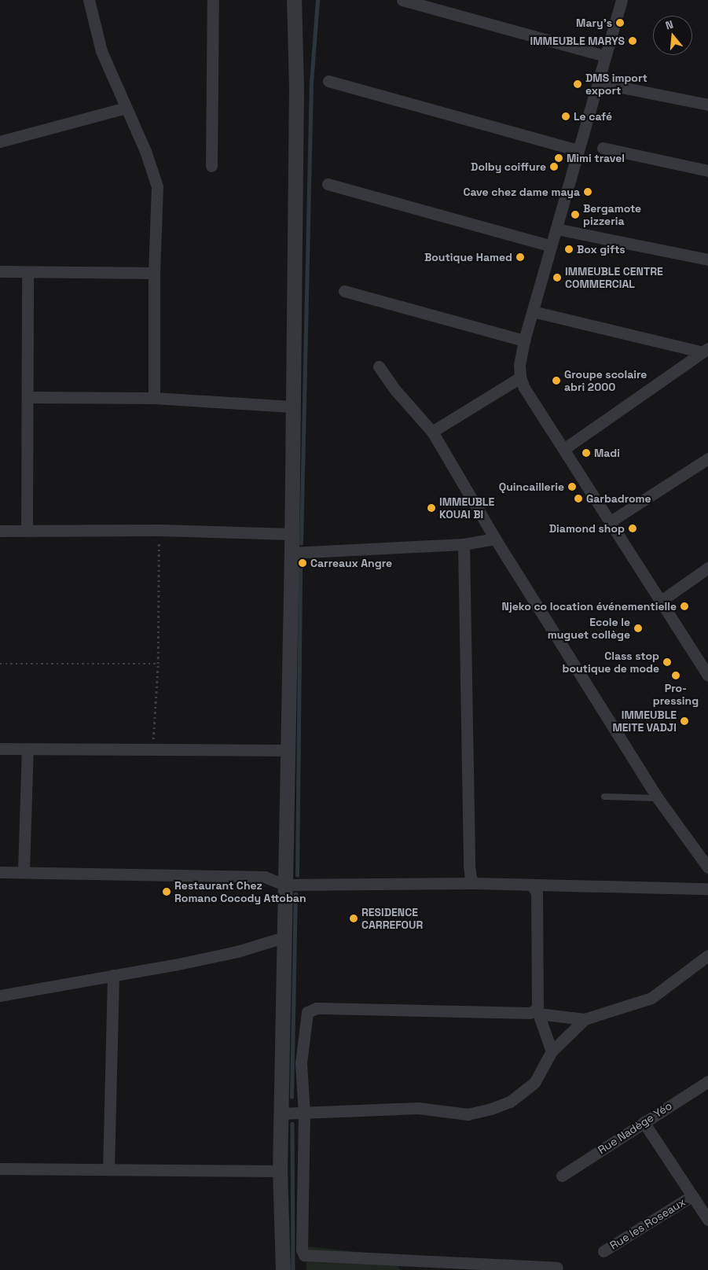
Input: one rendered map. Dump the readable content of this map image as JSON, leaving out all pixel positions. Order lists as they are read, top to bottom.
{
  "streets": {
    "street": ["Rue Nadège Yéo", "Rue les Roseaux"]
  },
  "places": [
    "Mary's",
    "IMMEUBLE MARYS",
    "DMS import export",
    "Le café",
    "Mimi travel",
    "Dolby coiffure",
    "Cave chez dame maya",
    "Bergamote pizzeria",
    "Box gifts",
    "Boutique Hamed",
    "IMMEUBLE CENTRE COMMERCIAL",
    "Groupe scolaire abri 2000",
    "Madi",
    "Quincaillerie",
    "Garbadrome",
    "IMMEUBLE KOUAI BI",
    "Diamond shop",
    "Carreaux Angre",
    "Njeko co location événementielle",
    "Ecole le muguet collège",
    "Class stop boutique de mode",
    "Pro- pressing",
    "IMMEUBLE MEITE VADJI",
    "Restaurant Chez Romano Cocody Attoban",
    "RESIDENCE CARREFOUR"
  ],
  "north": "top"
}
